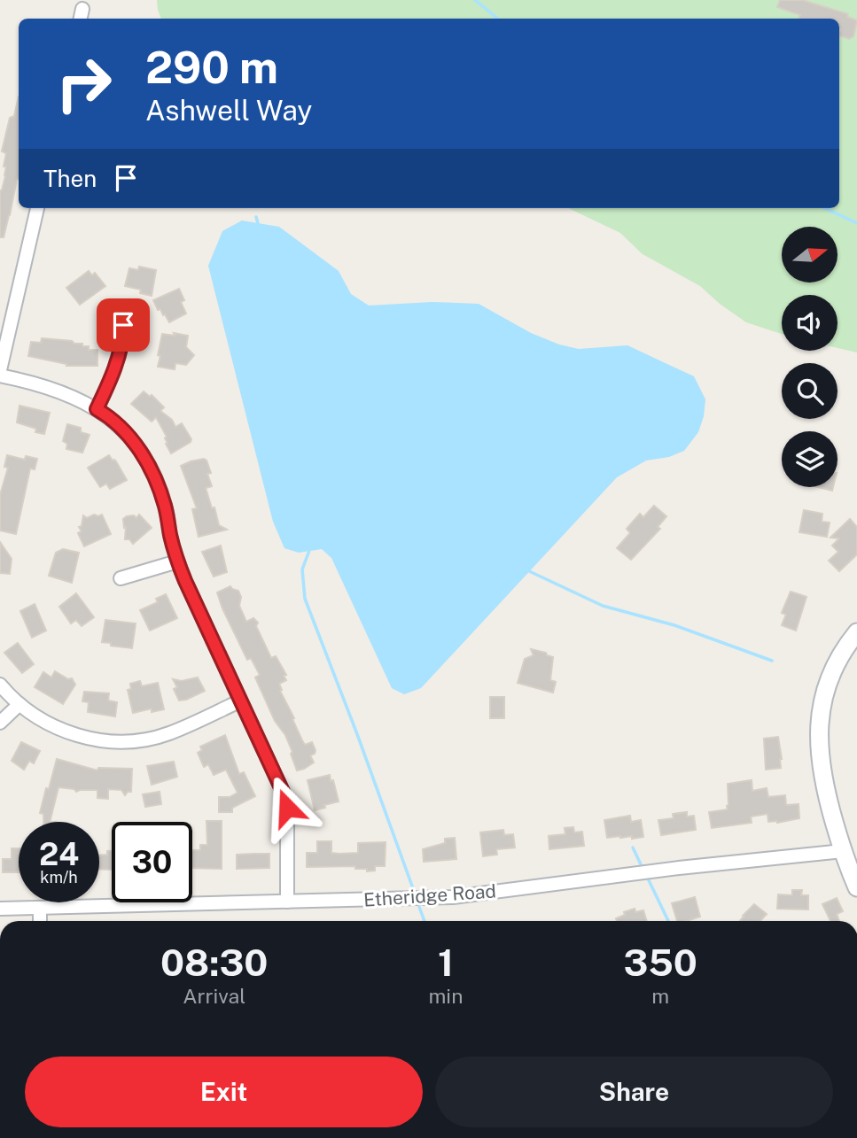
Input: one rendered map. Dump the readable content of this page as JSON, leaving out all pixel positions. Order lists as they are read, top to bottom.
{
  "streets": {
    "street": ["Etheridge Road"]
  },
  "north": "right",
  "page": {
    "turn": ["290 m", "Ashwell Way"],
    "then": "Then",
    "speed": "24 km/h",
    "limit": "30",
    "eta": [
      "08:30",
      "Arrival",
      "1",
      "min",
      "350",
      "m"
    ],
    "buttons": ["Exit", "Share"]
  }
}
